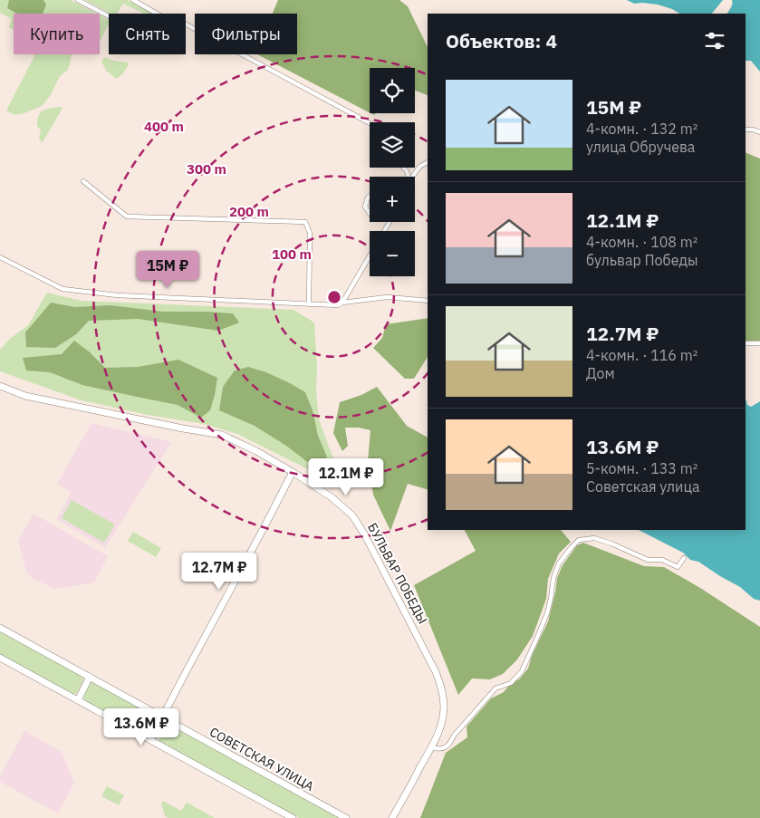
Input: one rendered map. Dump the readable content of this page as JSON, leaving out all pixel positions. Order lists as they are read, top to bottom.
{
  "streets": {
    "street": ["БУЛЬВАР ПОБЕДЫ", "СОВЕТСКАЯ УЛИЦА"]
  },
  "page": {
    "chip": ["Купить", "Снять", "Фильтры"],
    "heading": "Объектов: 4",
    "map_buttons": ["+", "−"],
    "list": [
      {
        "name": "15M ₽",
        "note": "4-комн. · 132 m² · улица Обручева"
      },
      {
        "name": "12.1M ₽",
        "note": "4-комн. · 108 m² · бульвар Победы"
      },
      {
        "name": "12.7M ₽",
        "note": "4-комн. · 116 m² · Дом"
      },
      {
        "name": "13.6M ₽",
        "note": "5-комн. · 133 m² · Советская улица"
      }
    ],
    "price": [
      "15M ₽",
      "12.1M ₽",
      "12.7M ₽",
      "13.6M ₽"
    ]
  },
  "rings": [
    "400 m",
    "300 m",
    "200 m",
    "100 m"
  ]
}
